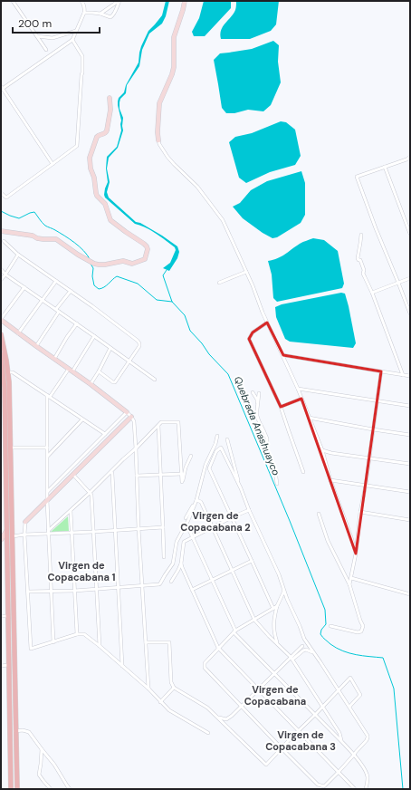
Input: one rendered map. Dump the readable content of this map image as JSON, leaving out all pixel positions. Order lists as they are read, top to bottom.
{
  "districts": [
    "Virgen de Copacabana 2",
    "Virgen de Copacabana 1",
    "Virgen de Copacabana",
    "Virgen de Copacabana 3"
  ],
  "water": ["Quebrada Anashuayco"],
  "scale_bar": "200 m"
}
